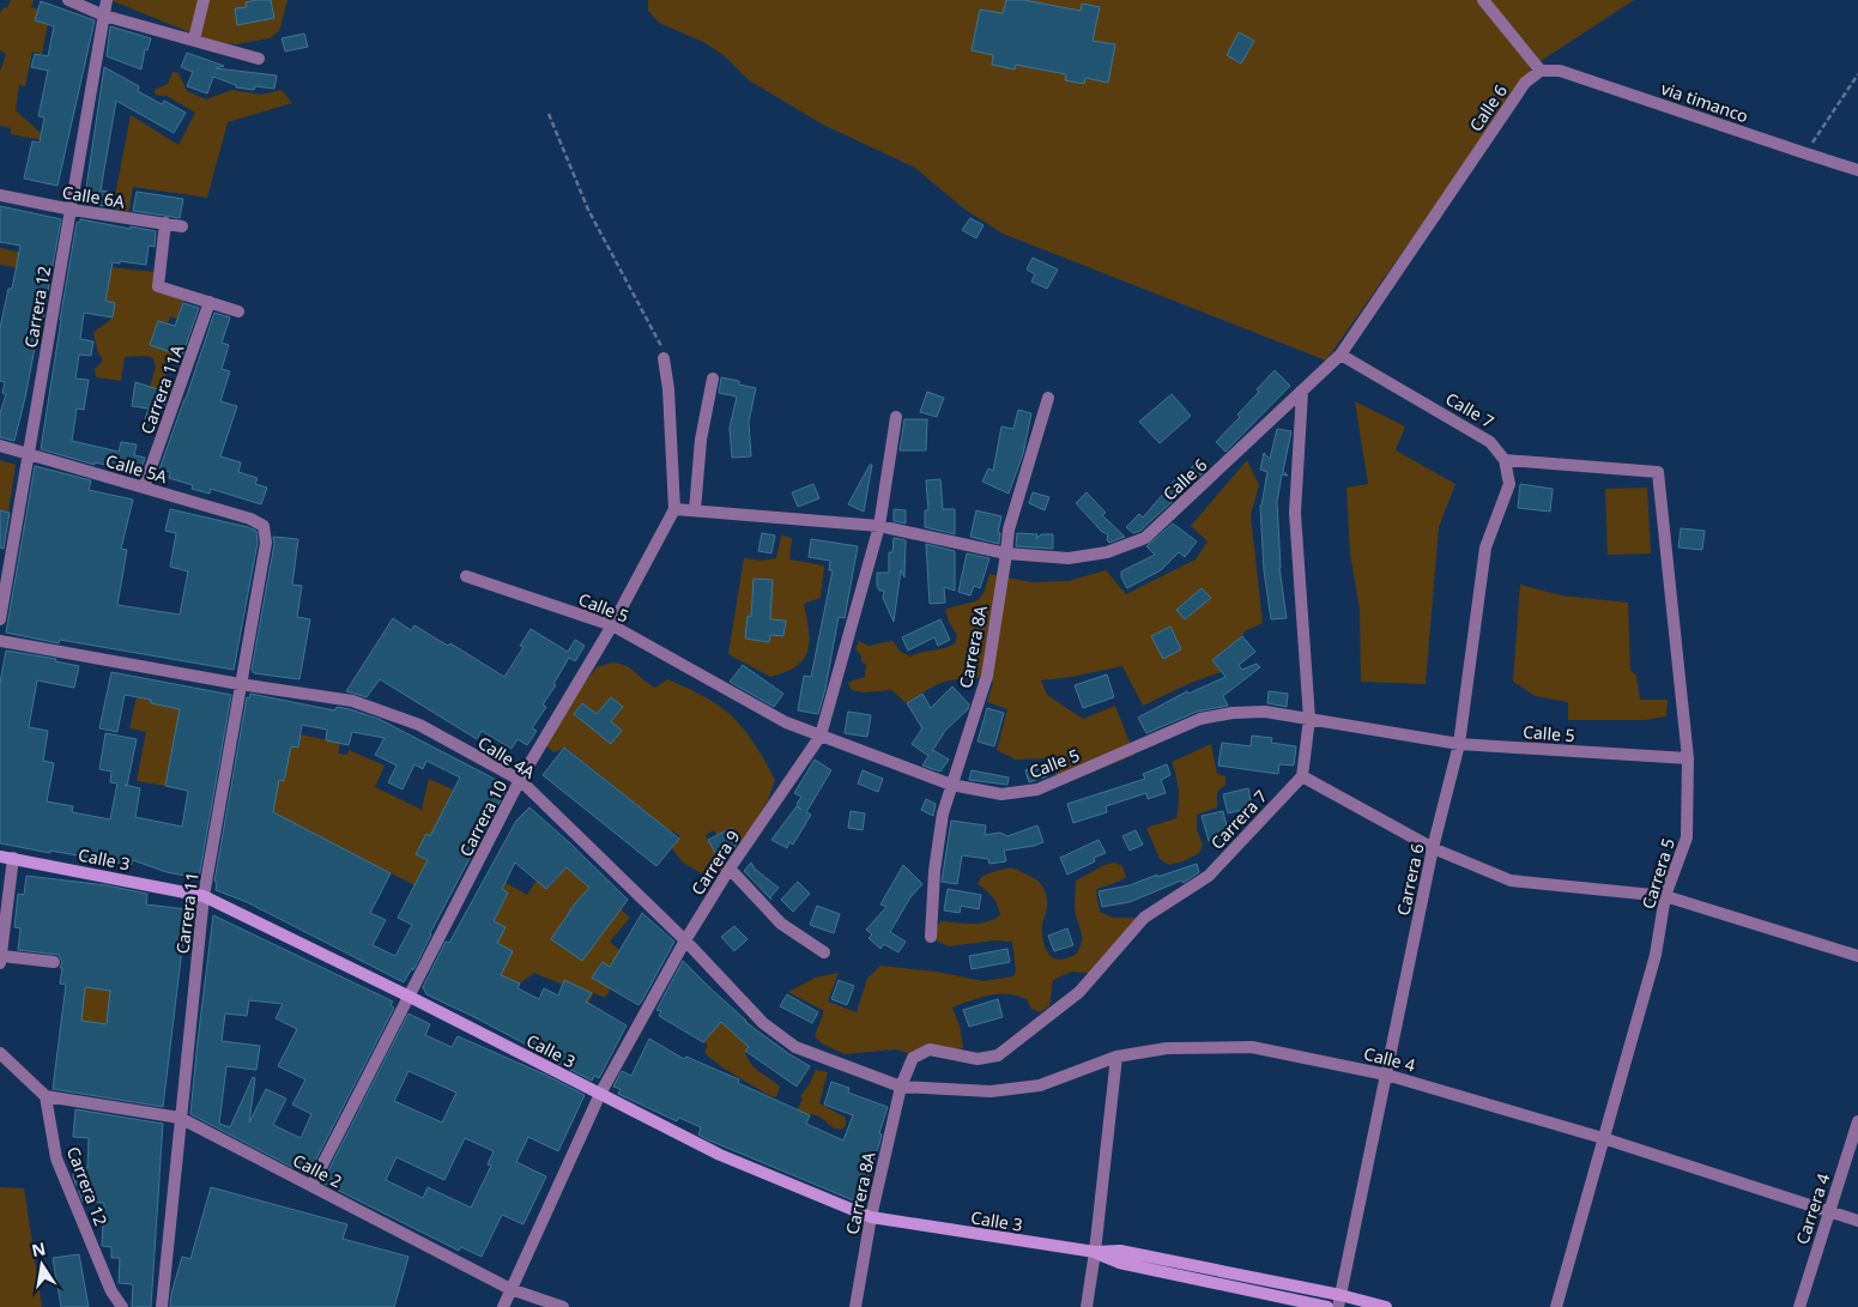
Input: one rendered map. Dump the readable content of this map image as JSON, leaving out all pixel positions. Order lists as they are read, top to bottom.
{
  "streets": {
    "main road": ["Calle 3"],
    "street": [
      "via timanco",
      "Calle 6",
      "Calle 6A",
      "Carrera 12",
      "Carrera 11A",
      "Calle 7",
      "Calle 5A",
      "Calle 5",
      "Carrera 8A",
      "Calle 4A",
      "Carrera 10",
      "Carrera 7",
      "Carrera 9",
      "Carrera 5",
      "Carrera 6",
      "Carrera 11",
      "Calle 4",
      "Calle 2",
      "Carrera 4"
    ]
  },
  "crossings": [
    ["via timanco", "Calle 6"],
    ["Calle 6", "Calle 7"],
    ["Calle 6", "Carrera 8A"],
    ["Calle 6", "Carrera 10"],
    ["Calle 6", "Carrera 9"],
    ["Calle 6A", "Carrera 12"],
    ["Carrera 12", "Calle 5A"],
    ["Carrera 12", "Calle 2"],
    ["Carrera 11A", "Calle 5A"],
    ["Calle 7", "Carrera 5"],
    ["Calle 7", "Carrera 6"],
    ["Calle 5A", "Carrera 11"],
    ["Calle 5", "Carrera 8A"],
    ["Calle 5", "Carrera 10"],
    ["Calle 5", "Carrera 9"],
    ["Calle 5", "Carrera 5"],
    ["Calle 5", "Carrera 6"],
    ["Carrera 8A", "Calle 4A"],
    ["Carrera 8A", "Carrera 7"],
    ["Carrera 8A", "Calle 3"],
    ["Carrera 8A", "Calle 4"],
    ["Calle 4A", "Carrera 10"],
    ["Calle 4A", "Carrera 7"],
    ["Calle 4A", "Carrera 9"],
    ["Calle 4A", "Carrera 11"],
    ["Calle 4A", "Calle 4"],
    ["Carrera 10", "Calle 3"],
    ["Carrera 10", "Calle 2"],
    ["Carrera 7", "Calle 4"],
    ["Calle 3", "Carrera 9"],
    ["Calle 3", "Carrera 6"],
    ["Calle 3", "Carrera 11"],
    ["Carrera 9", "Calle 2"],
    ["Carrera 5", "Carrera 6"],
    ["Carrera 5", "Calle 4"],
    ["Carrera 6", "Calle 4"],
    ["Carrera 11", "Calle 2"],
    ["Calle 4", "Carrera 4"]
  ],
  "north": "top"
}
